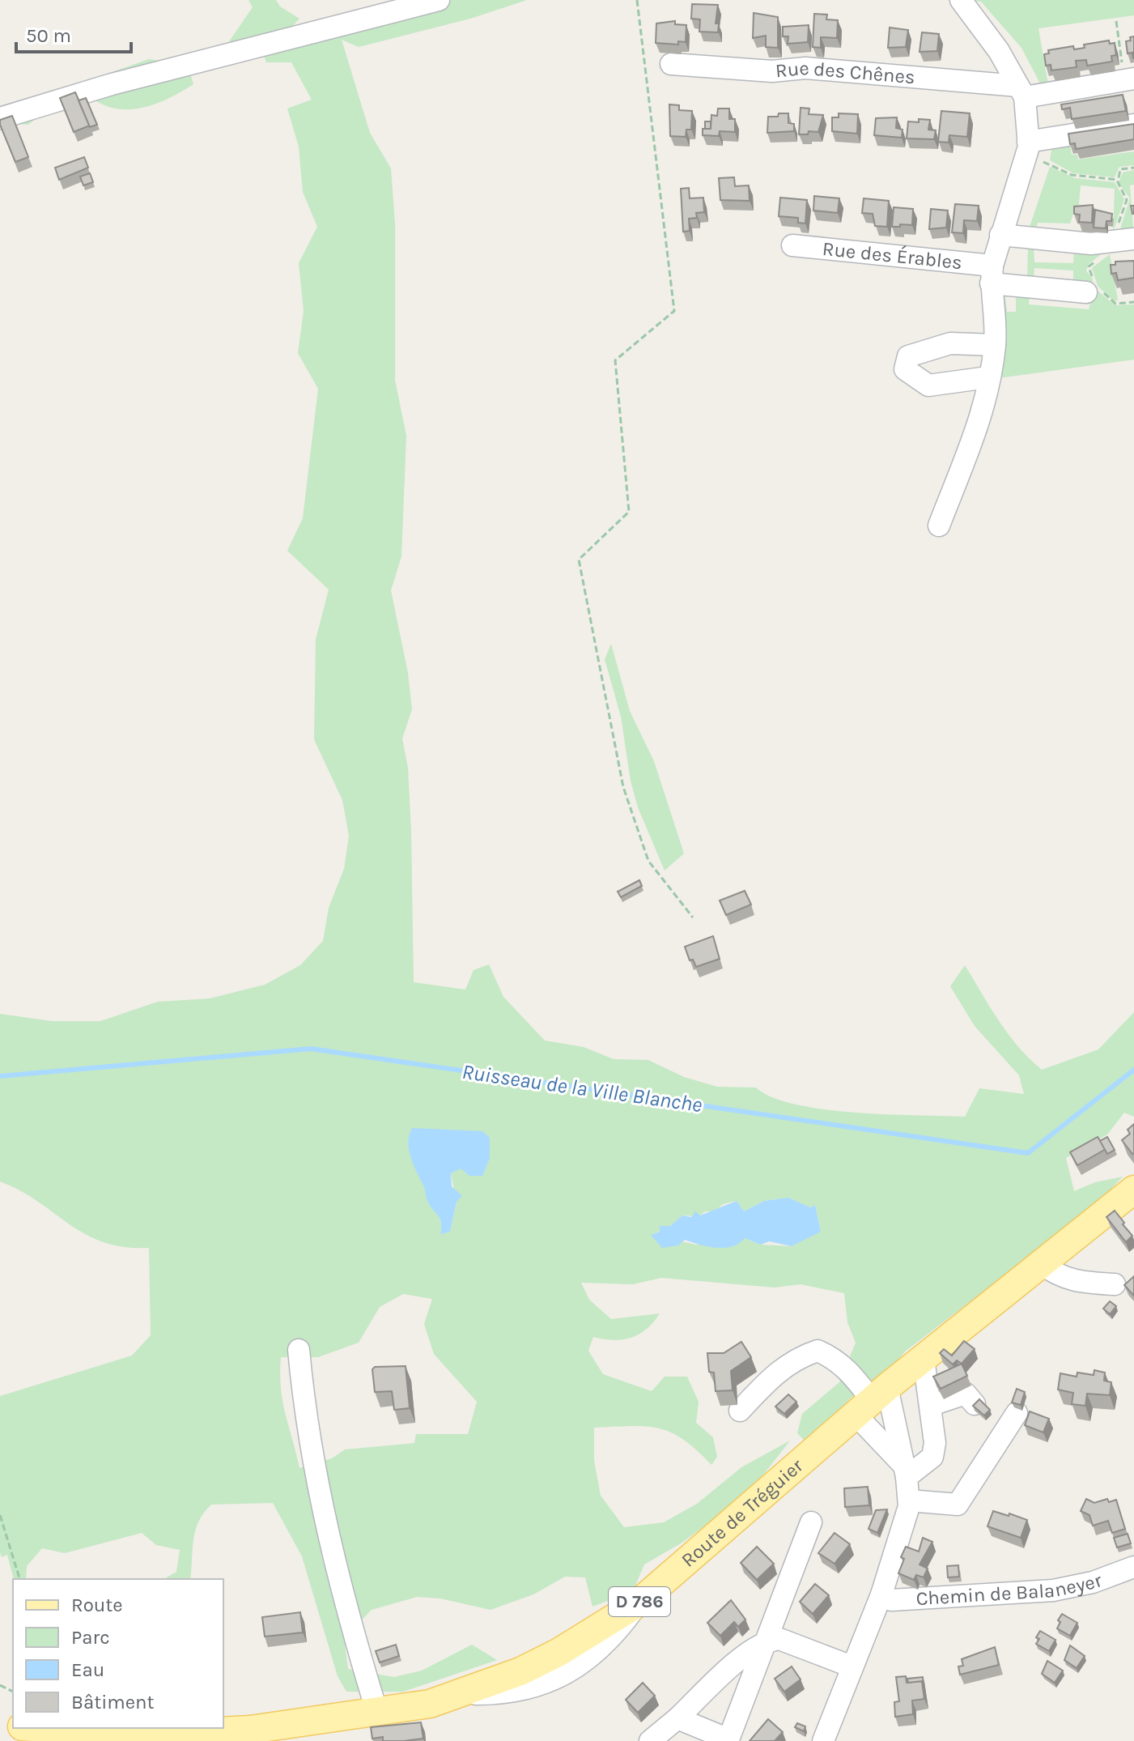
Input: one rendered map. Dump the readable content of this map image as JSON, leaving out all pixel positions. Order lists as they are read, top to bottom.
{
  "streets": {
    "main road": ["Route de Tréguier", "D 786"],
    "street": ["Rue des Chênes", "Rue des Érables", "Chemin de Balaneyer"]
  },
  "water": ["Ruisseau de la Ville Blanche"],
  "legend": [
    "Route",
    "Parc",
    "Eau",
    "Bâtiment"
  ],
  "scale_bar": "50 m"
}
